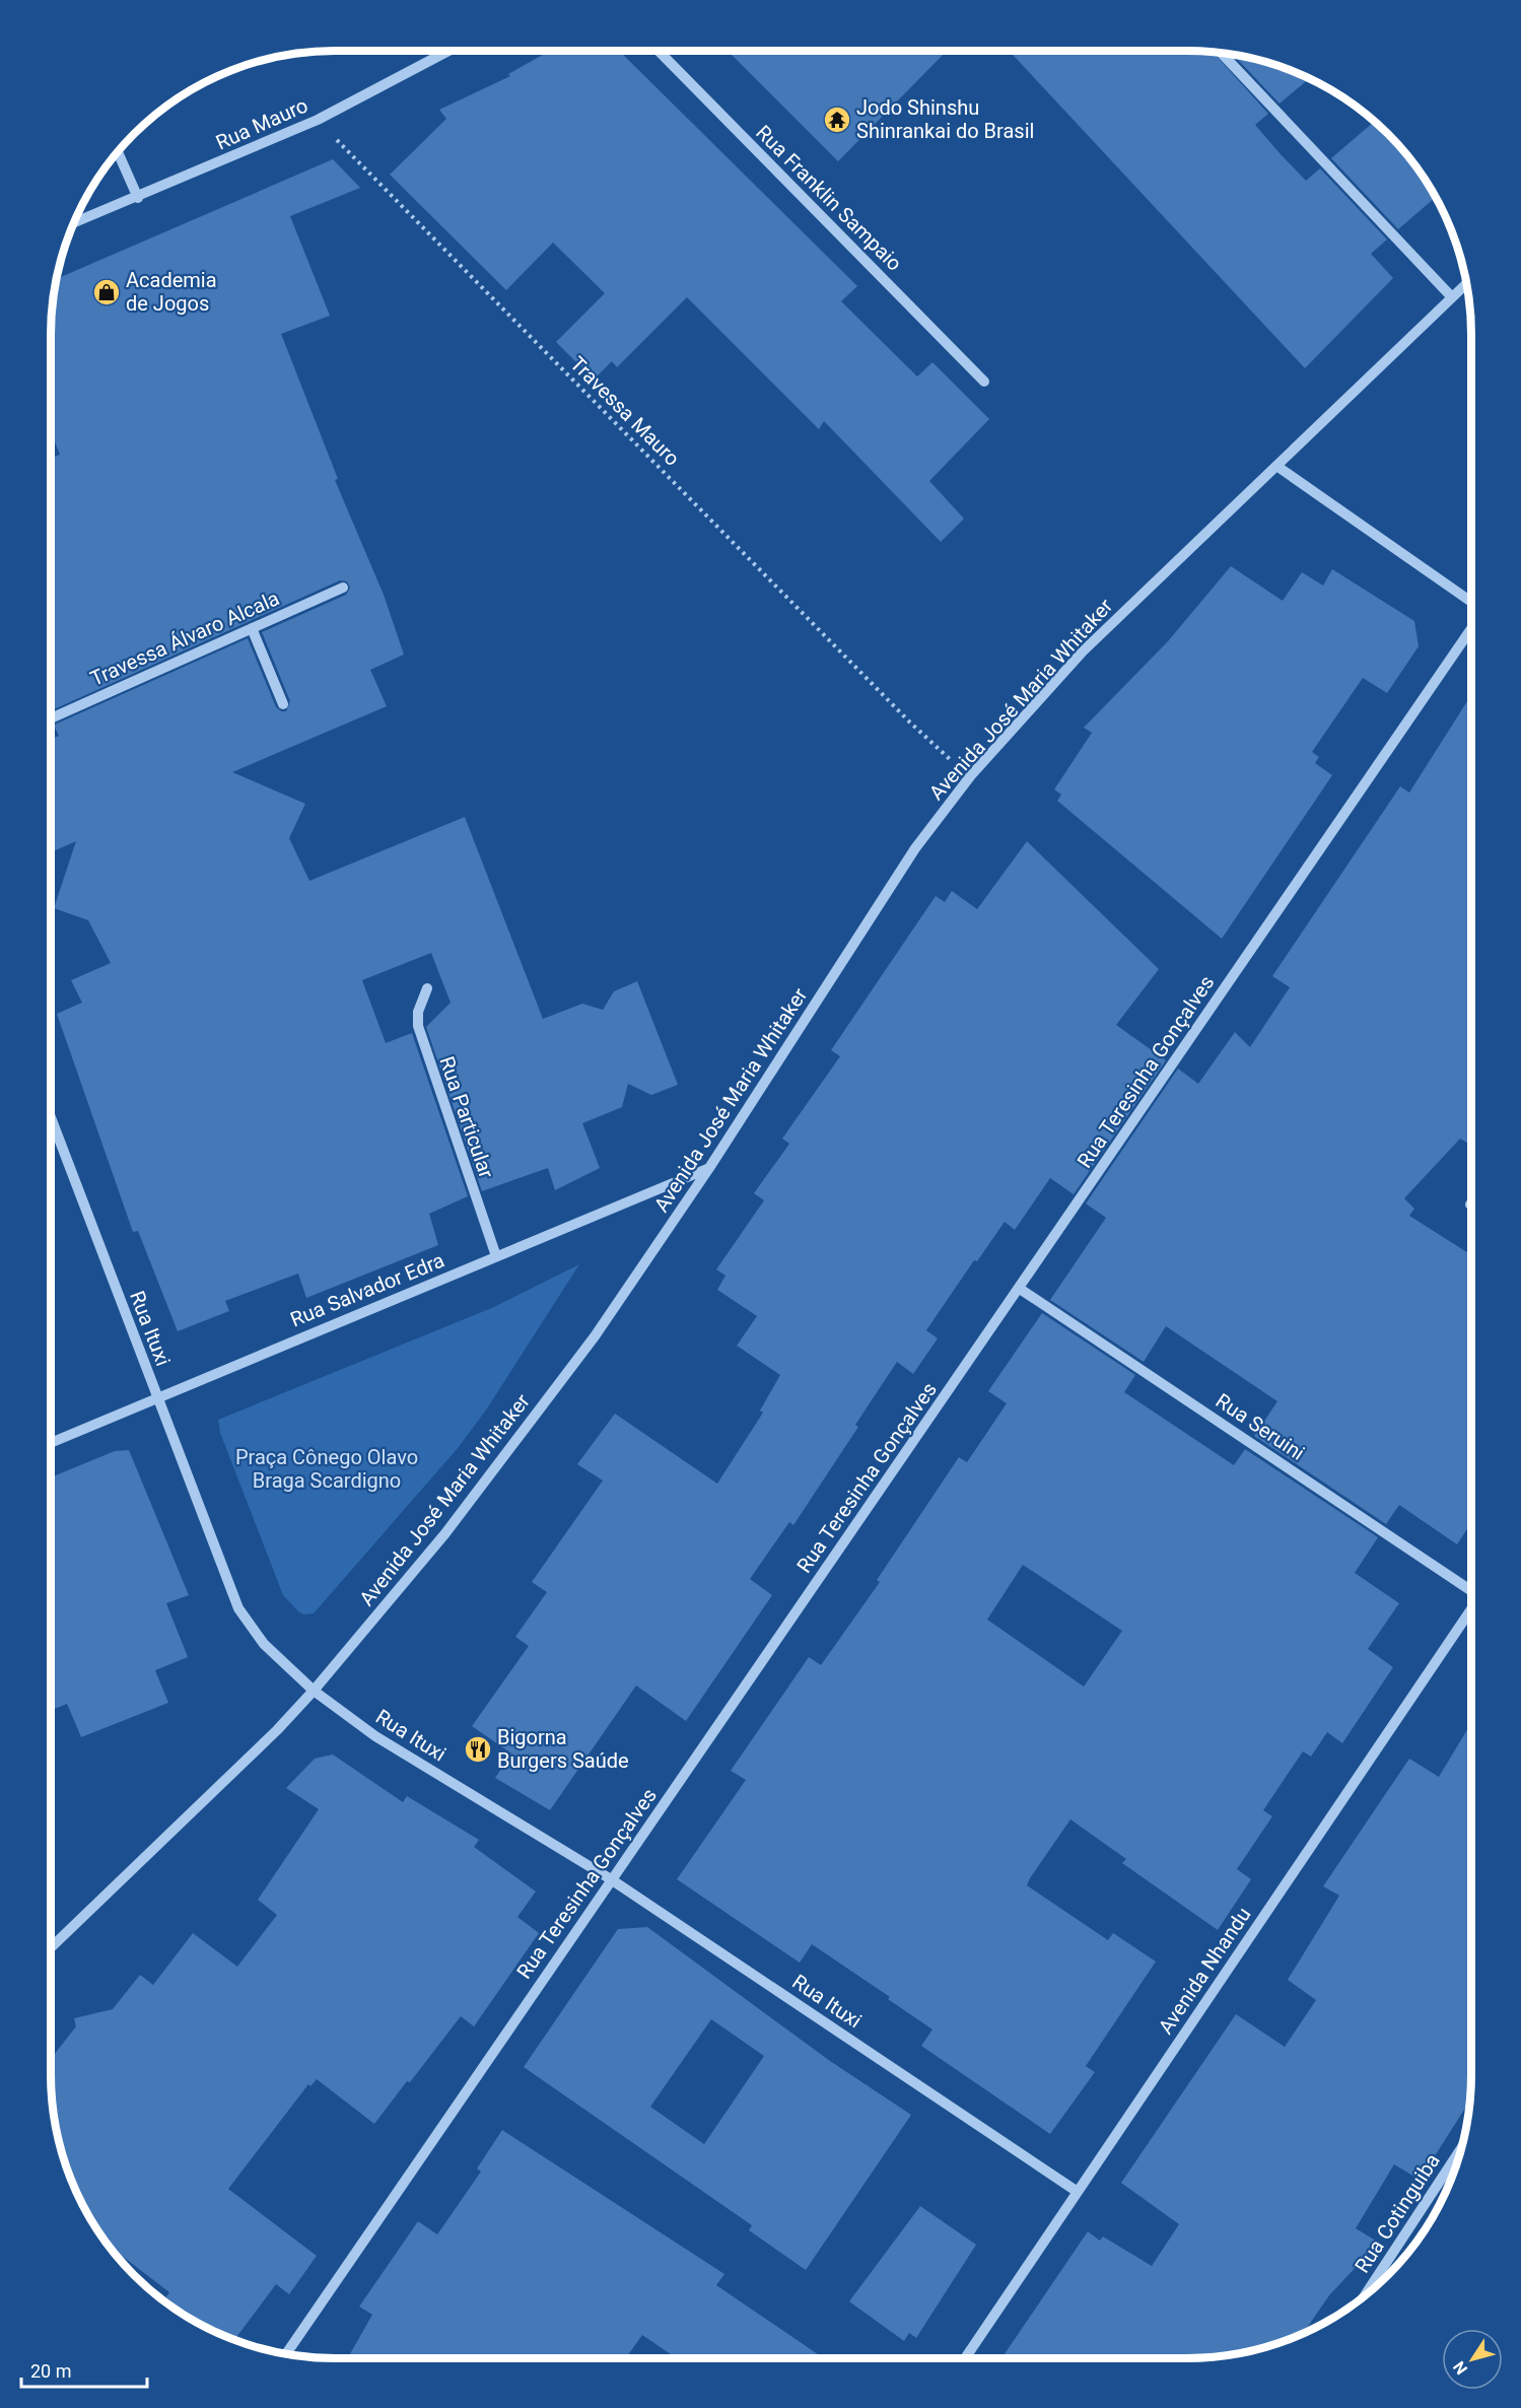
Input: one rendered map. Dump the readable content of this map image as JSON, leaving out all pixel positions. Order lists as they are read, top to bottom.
{
  "streets": {
    "street": [
      "Rua Mauro",
      "Rua Franklin Sampaio",
      "Travessa Álvaro Alcala",
      "Avenida José Maria Whitaker",
      "Rua Teresinha Gonçalves",
      "Rua Particular",
      "Rua Salvador Edra",
      "Rua Ituxi",
      "Rua Seruini",
      "Avenida Nhandu",
      "Rua Cotinguiba"
    ],
    "path": ["Travessa Mauro"]
  },
  "crossings": [
    ["Rua Mauro", "Travessa Mauro"],
    ["Travessa Mauro", "Avenida José Maria Whitaker"],
    ["Avenida José Maria Whitaker", "Rua Salvador Edra"],
    ["Avenida José Maria Whitaker", "Rua Ituxi"],
    ["Rua Teresinha Gonçalves", "Rua Ituxi"],
    ["Rua Teresinha Gonçalves", "Rua Seruini"],
    ["Rua Particular", "Rua Salvador Edra"],
    ["Rua Salvador Edra", "Rua Ituxi"],
    ["Rua Ituxi", "Avenida Nhandu"]
  ],
  "parks": ["Praça Cônego Olavo Braga Scardigno"],
  "places": {
    "temple": ["Jodo Shinshu Shinrankai do Brasil"],
    "shop": ["Academia de Jogos"],
    "restaurant": ["Bigorna Burgers Saúde"]
  },
  "scale_bar": "20 m",
  "north": "bottom left"
}
